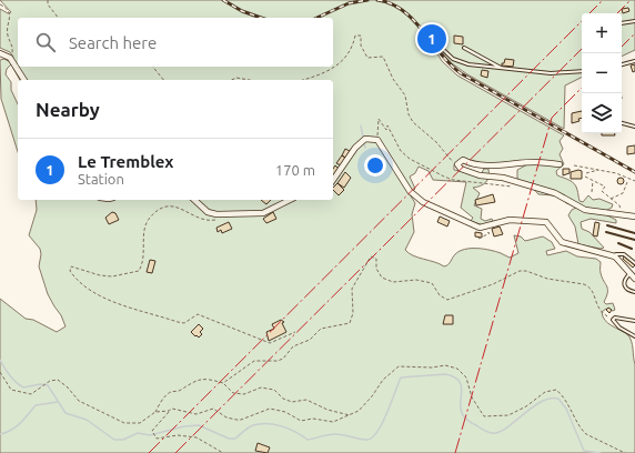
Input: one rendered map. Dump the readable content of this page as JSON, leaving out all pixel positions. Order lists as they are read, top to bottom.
{
  "page": {
    "map_buttons": ["+", "−"],
    "search": "Search here",
    "pins": "1",
    "heading": "Nearby",
    "list": [
      {
        "mark": "1",
        "name": "Le Tremblex",
        "note": "Station",
        "value": "170 m"
      }
    ]
  }
}
